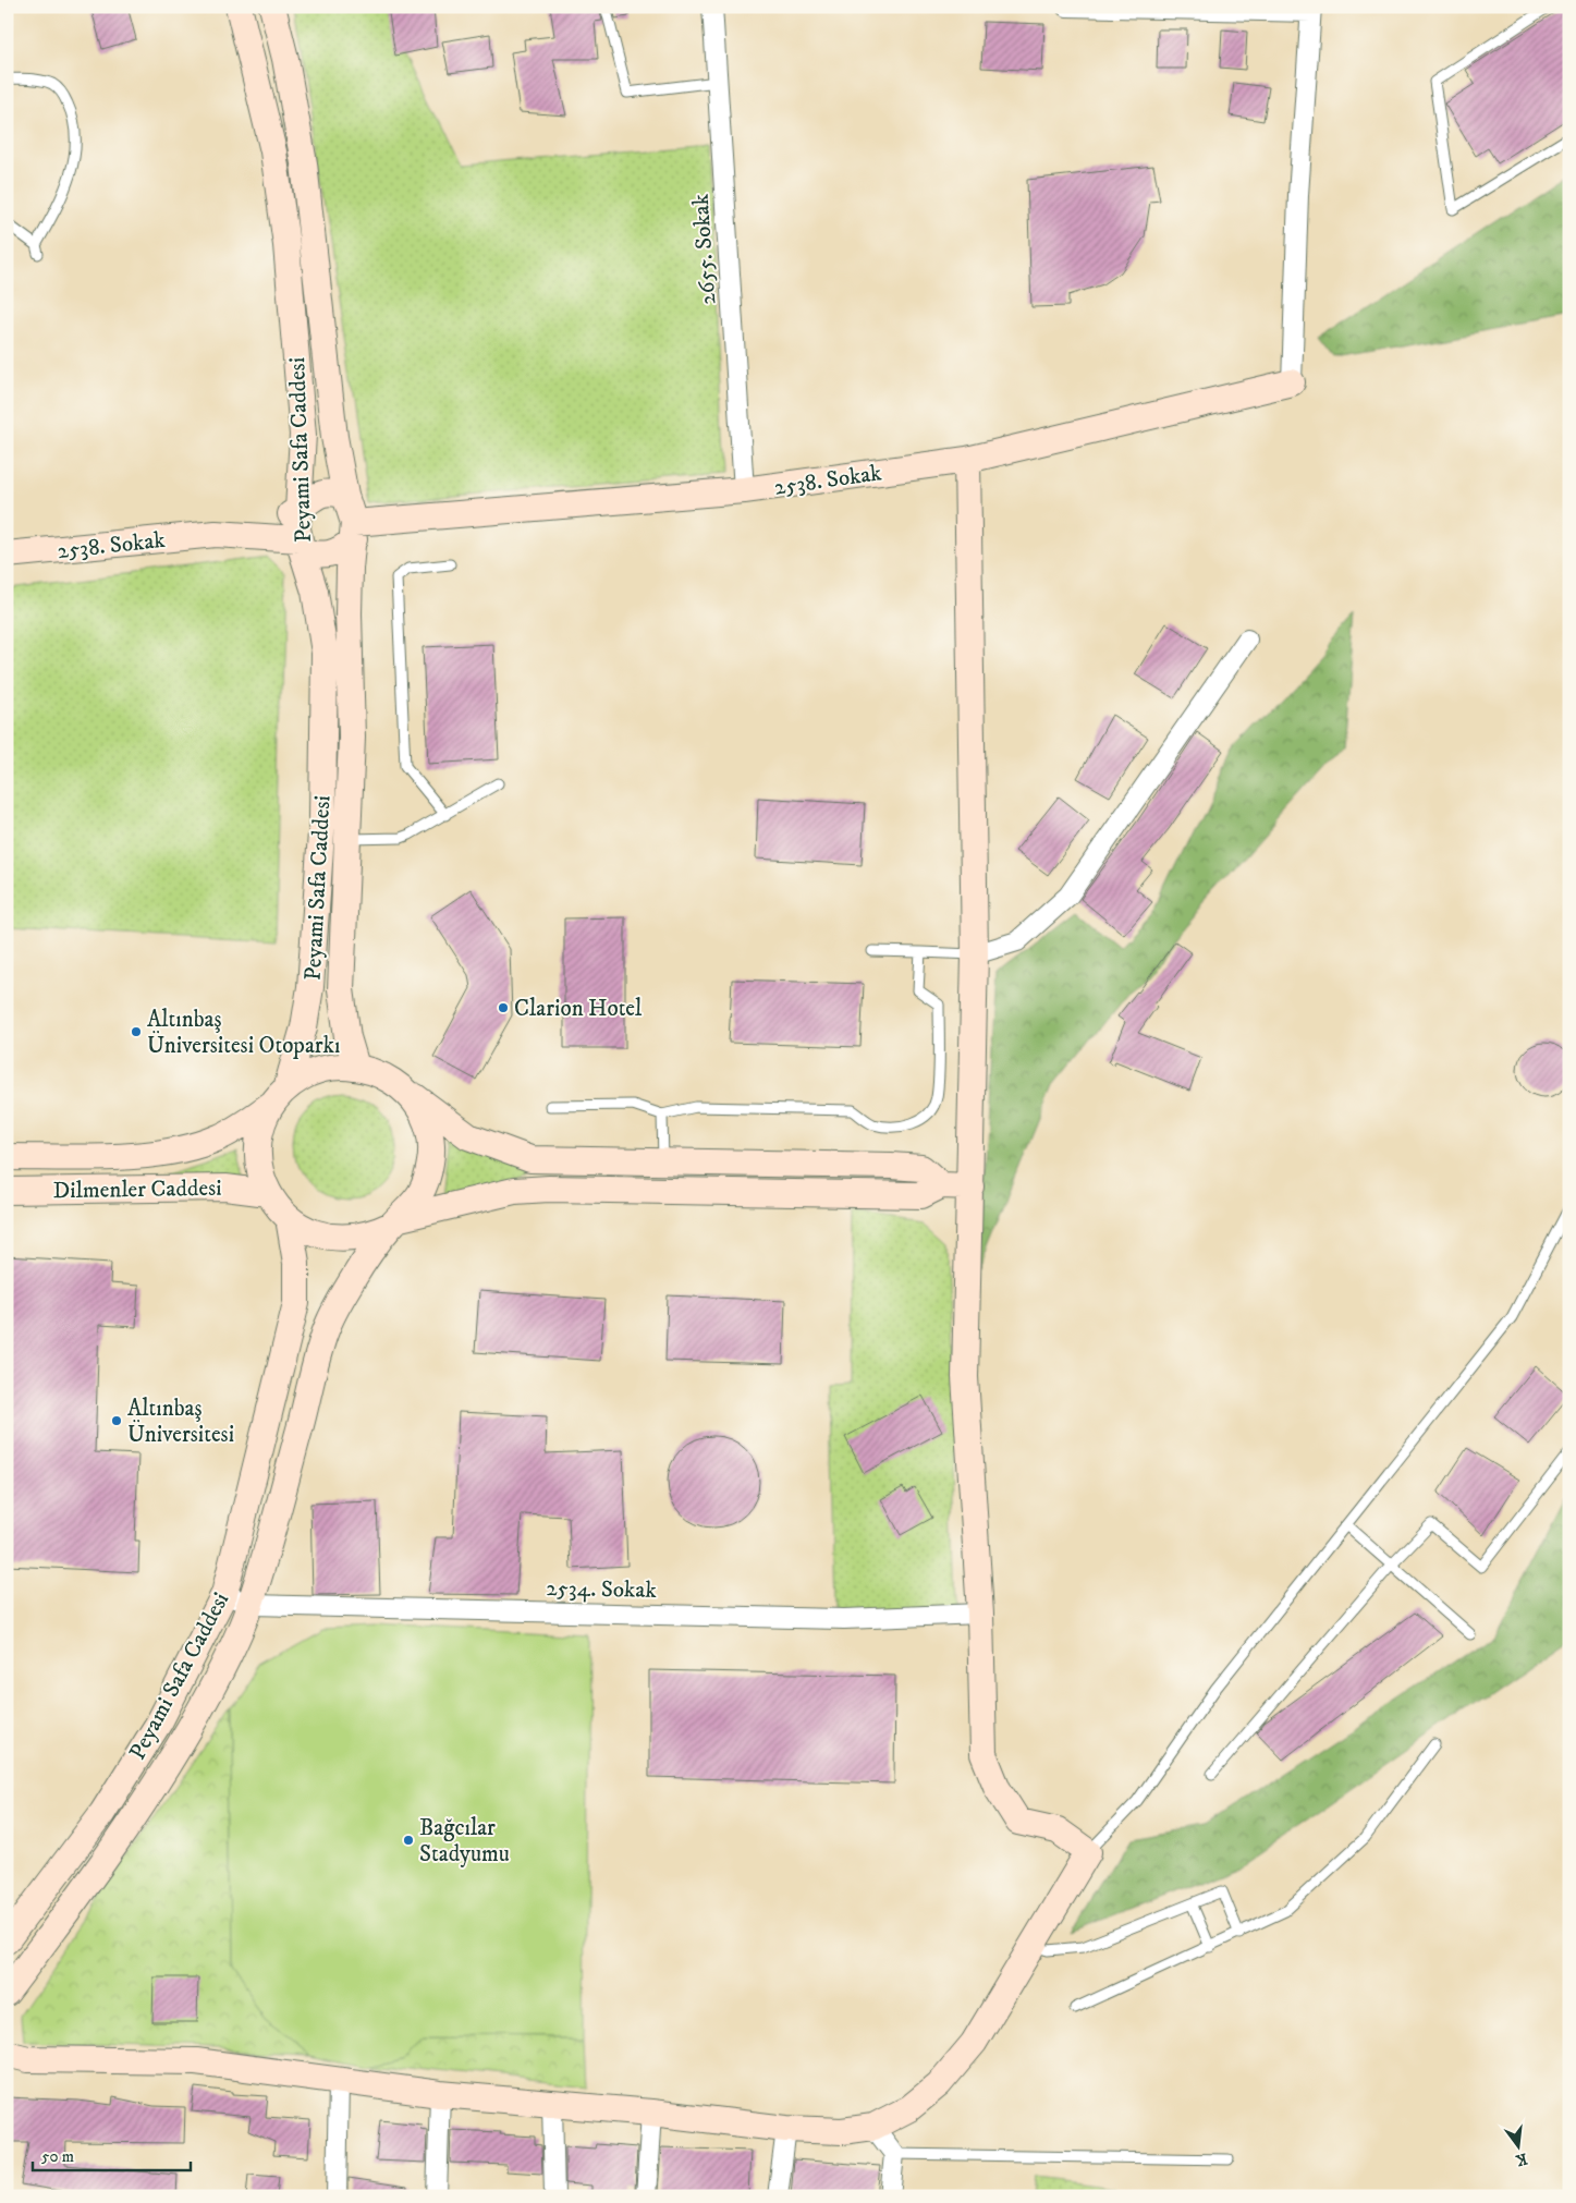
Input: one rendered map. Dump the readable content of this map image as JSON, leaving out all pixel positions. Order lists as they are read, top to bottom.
{
  "streets": {
    "street": [
      "2655. Sokak",
      "Peyami Safa Caddesi",
      "2538. Sokak",
      "Dilmenler Caddesi",
      "2534. Sokak"
    ]
  },
  "crossings": [
    ["2655. Sokak", "2538. Sokak"],
    ["Peyami Safa Caddesi", "2538. Sokak"],
    ["Peyami Safa Caddesi", "Dilmenler Caddesi"],
    ["Peyami Safa Caddesi", "2534. Sokak"]
  ],
  "places": [
    "Clarion Hotel",
    "Altınbaş Üniversitesi Otoparkı",
    "Altınbaş Üniversitesi",
    "Bağcılar Stadyumu"
  ],
  "scale_bar": "50 m",
  "north": "bottom"
}
